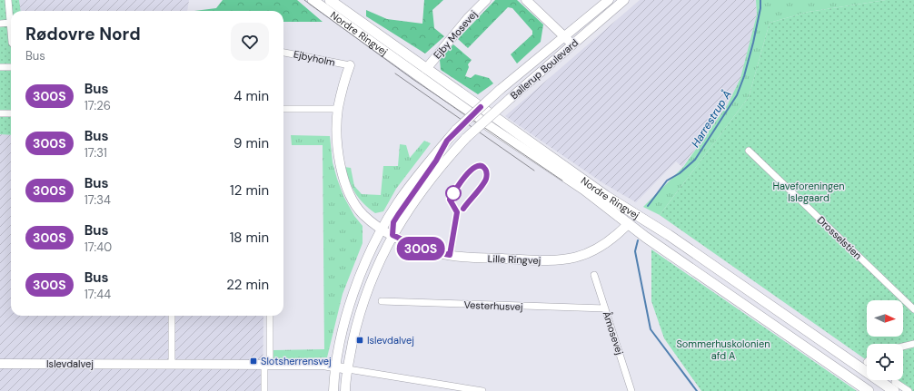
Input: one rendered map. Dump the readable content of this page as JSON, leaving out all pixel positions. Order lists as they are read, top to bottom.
{
  "streets": {
    "main road": ["Nordre Ringvej"],
    "street": [
      "Ejby Mosevej",
      "Ejbyholm",
      "Ballerup Boulevard",
      "Drosselstien",
      "Lille Ringvej",
      "Vesterhusvej",
      "Åmosevej",
      "Islevdalvej"
    ]
  },
  "crossings": [
    ["Nordre Ringvej", "Ejby Mosevej"],
    ["Nordre Ringvej", "Lille Ringvej"],
    ["Ballerup Boulevard", "Lille Ringvej"],
    ["Vesterhusvej", "Åmosevej"]
  ],
  "water": ["Harrestrup Å"],
  "parks": ["Haveforeningen Islegaard", "Sommerhuskolonien afd A"],
  "places": {
    "transit": ["Islevdalvej", "Slotsherrensvej"]
  },
  "lines": ["bus line 300S"],
  "north": "right",
  "page": {
    "on_map": "300S",
    "heading": ["Rødovre Nord", "Bus"],
    "list": [
      {
        "mark": "300S",
        "name": "Bus",
        "note": "17:26",
        "value": "4 min"
      },
      {
        "mark": "300S",
        "name": "Bus",
        "note": "17:31",
        "value": "9 min"
      },
      {
        "mark": "300S",
        "name": "Bus",
        "note": "17:34",
        "value": "12 min"
      },
      {
        "mark": "300S",
        "name": "Bus",
        "note": "17:40",
        "value": "18 min"
      },
      {
        "mark": "300S",
        "name": "Bus",
        "note": "17:44",
        "value": "22 min"
      }
    ]
  }
}
